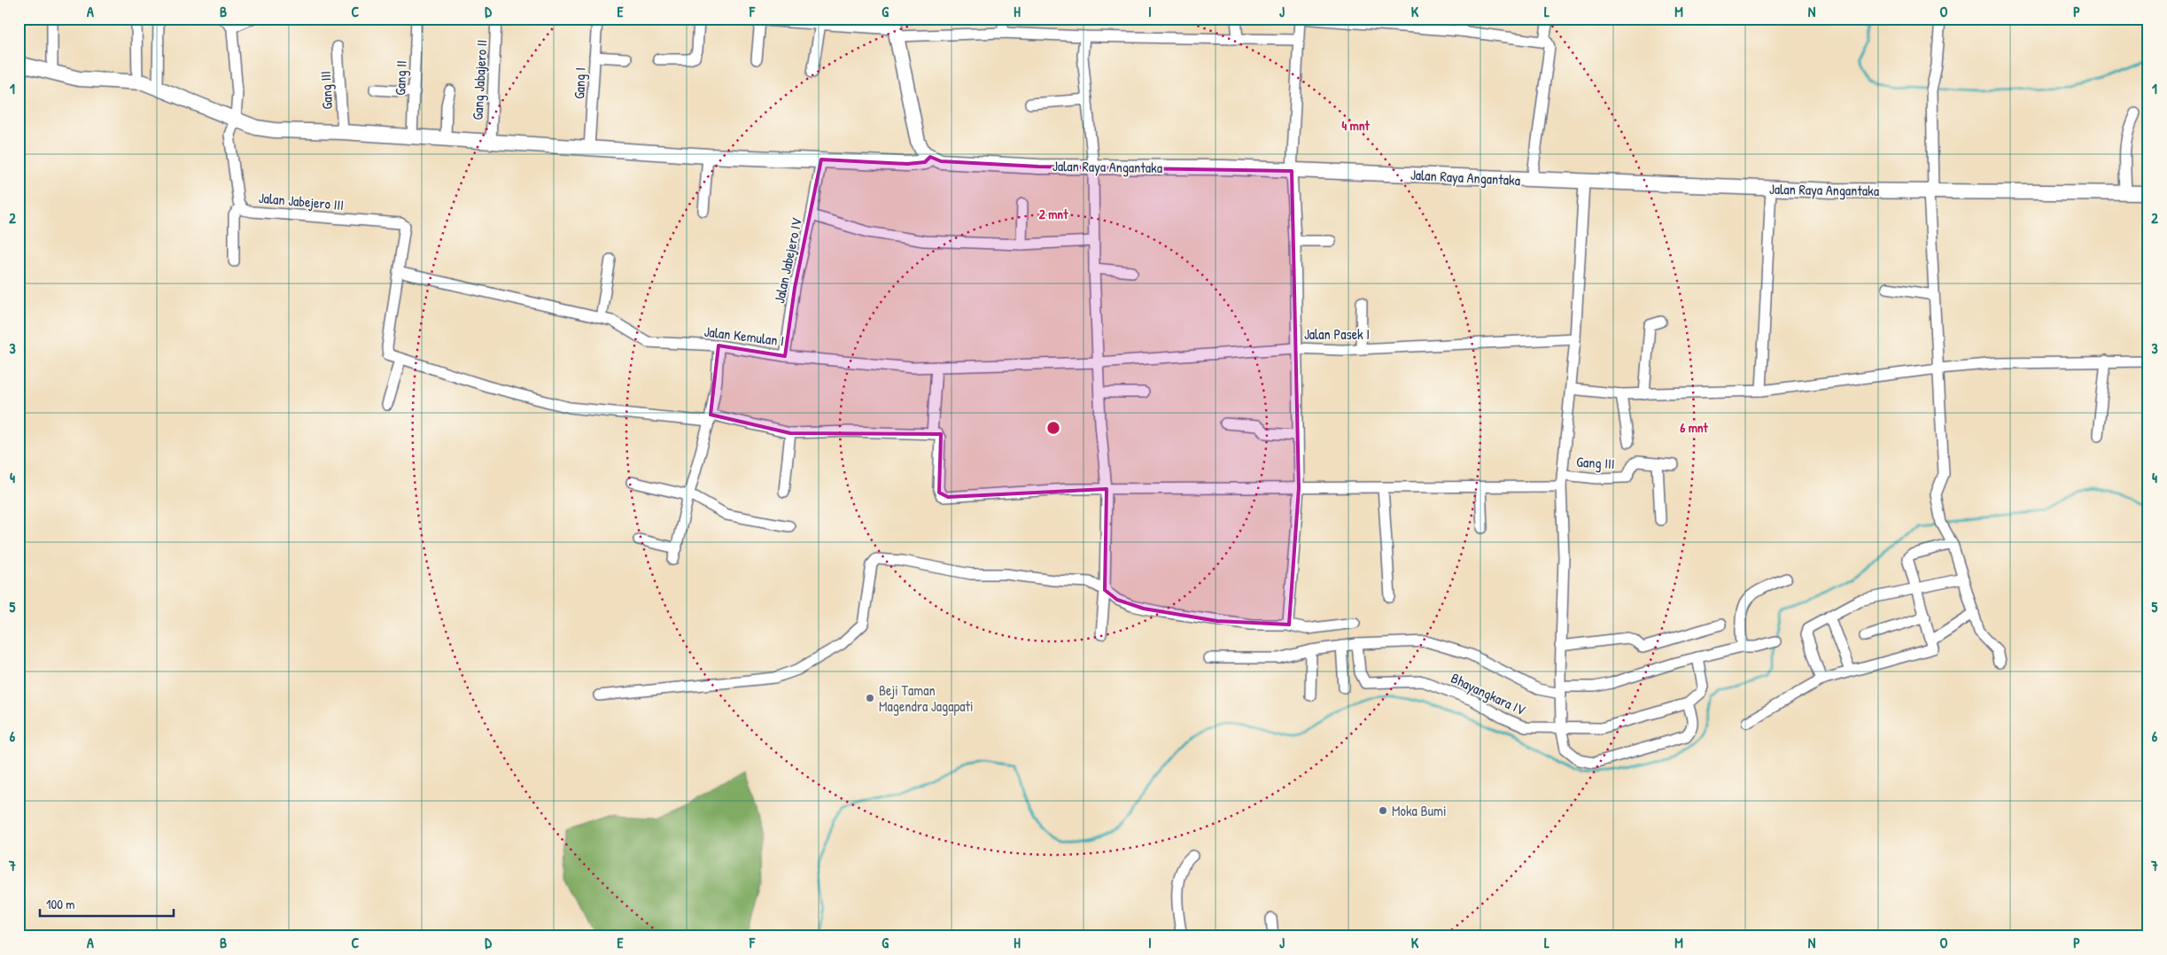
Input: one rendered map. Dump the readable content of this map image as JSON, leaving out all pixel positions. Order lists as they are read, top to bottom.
{
  "streets": {
    "main road": ["Jalan Raya Angantaka"],
    "street": [
      "Gang II",
      "Gang Jabajero II",
      "Gang I",
      "Gang III",
      "Jalan Jabejero III",
      "Jalan Jabejero IV",
      "Jalan Pasek I",
      "Jalan Kemulan I",
      "Bhayangkara IV"
    ]
  },
  "crossings": [
    ["Jalan Jabejero III", "Jalan Kemulan I"],
    ["Jalan Jabejero IV", "Jalan Kemulan I"],
    ["Jalan Pasek I", "Jalan Kemulan I"]
  ],
  "places": ["Beji Taman Magendra Jagapati", "Moka Bumi"],
  "scale_bar": "100 m",
  "grid": {
    "columns": [
      "A",
      "B",
      "C",
      "D",
      "E",
      "F",
      "G",
      "H",
      "I",
      "J",
      "K",
      "L",
      "M",
      "N",
      "O",
      "P"
    ],
    "rows": [
      "1",
      "2",
      "3",
      "4",
      "5",
      "6",
      "7"
    ]
  },
  "rings": ["4 mnt", "2 mnt", "6 mnt"]
}
